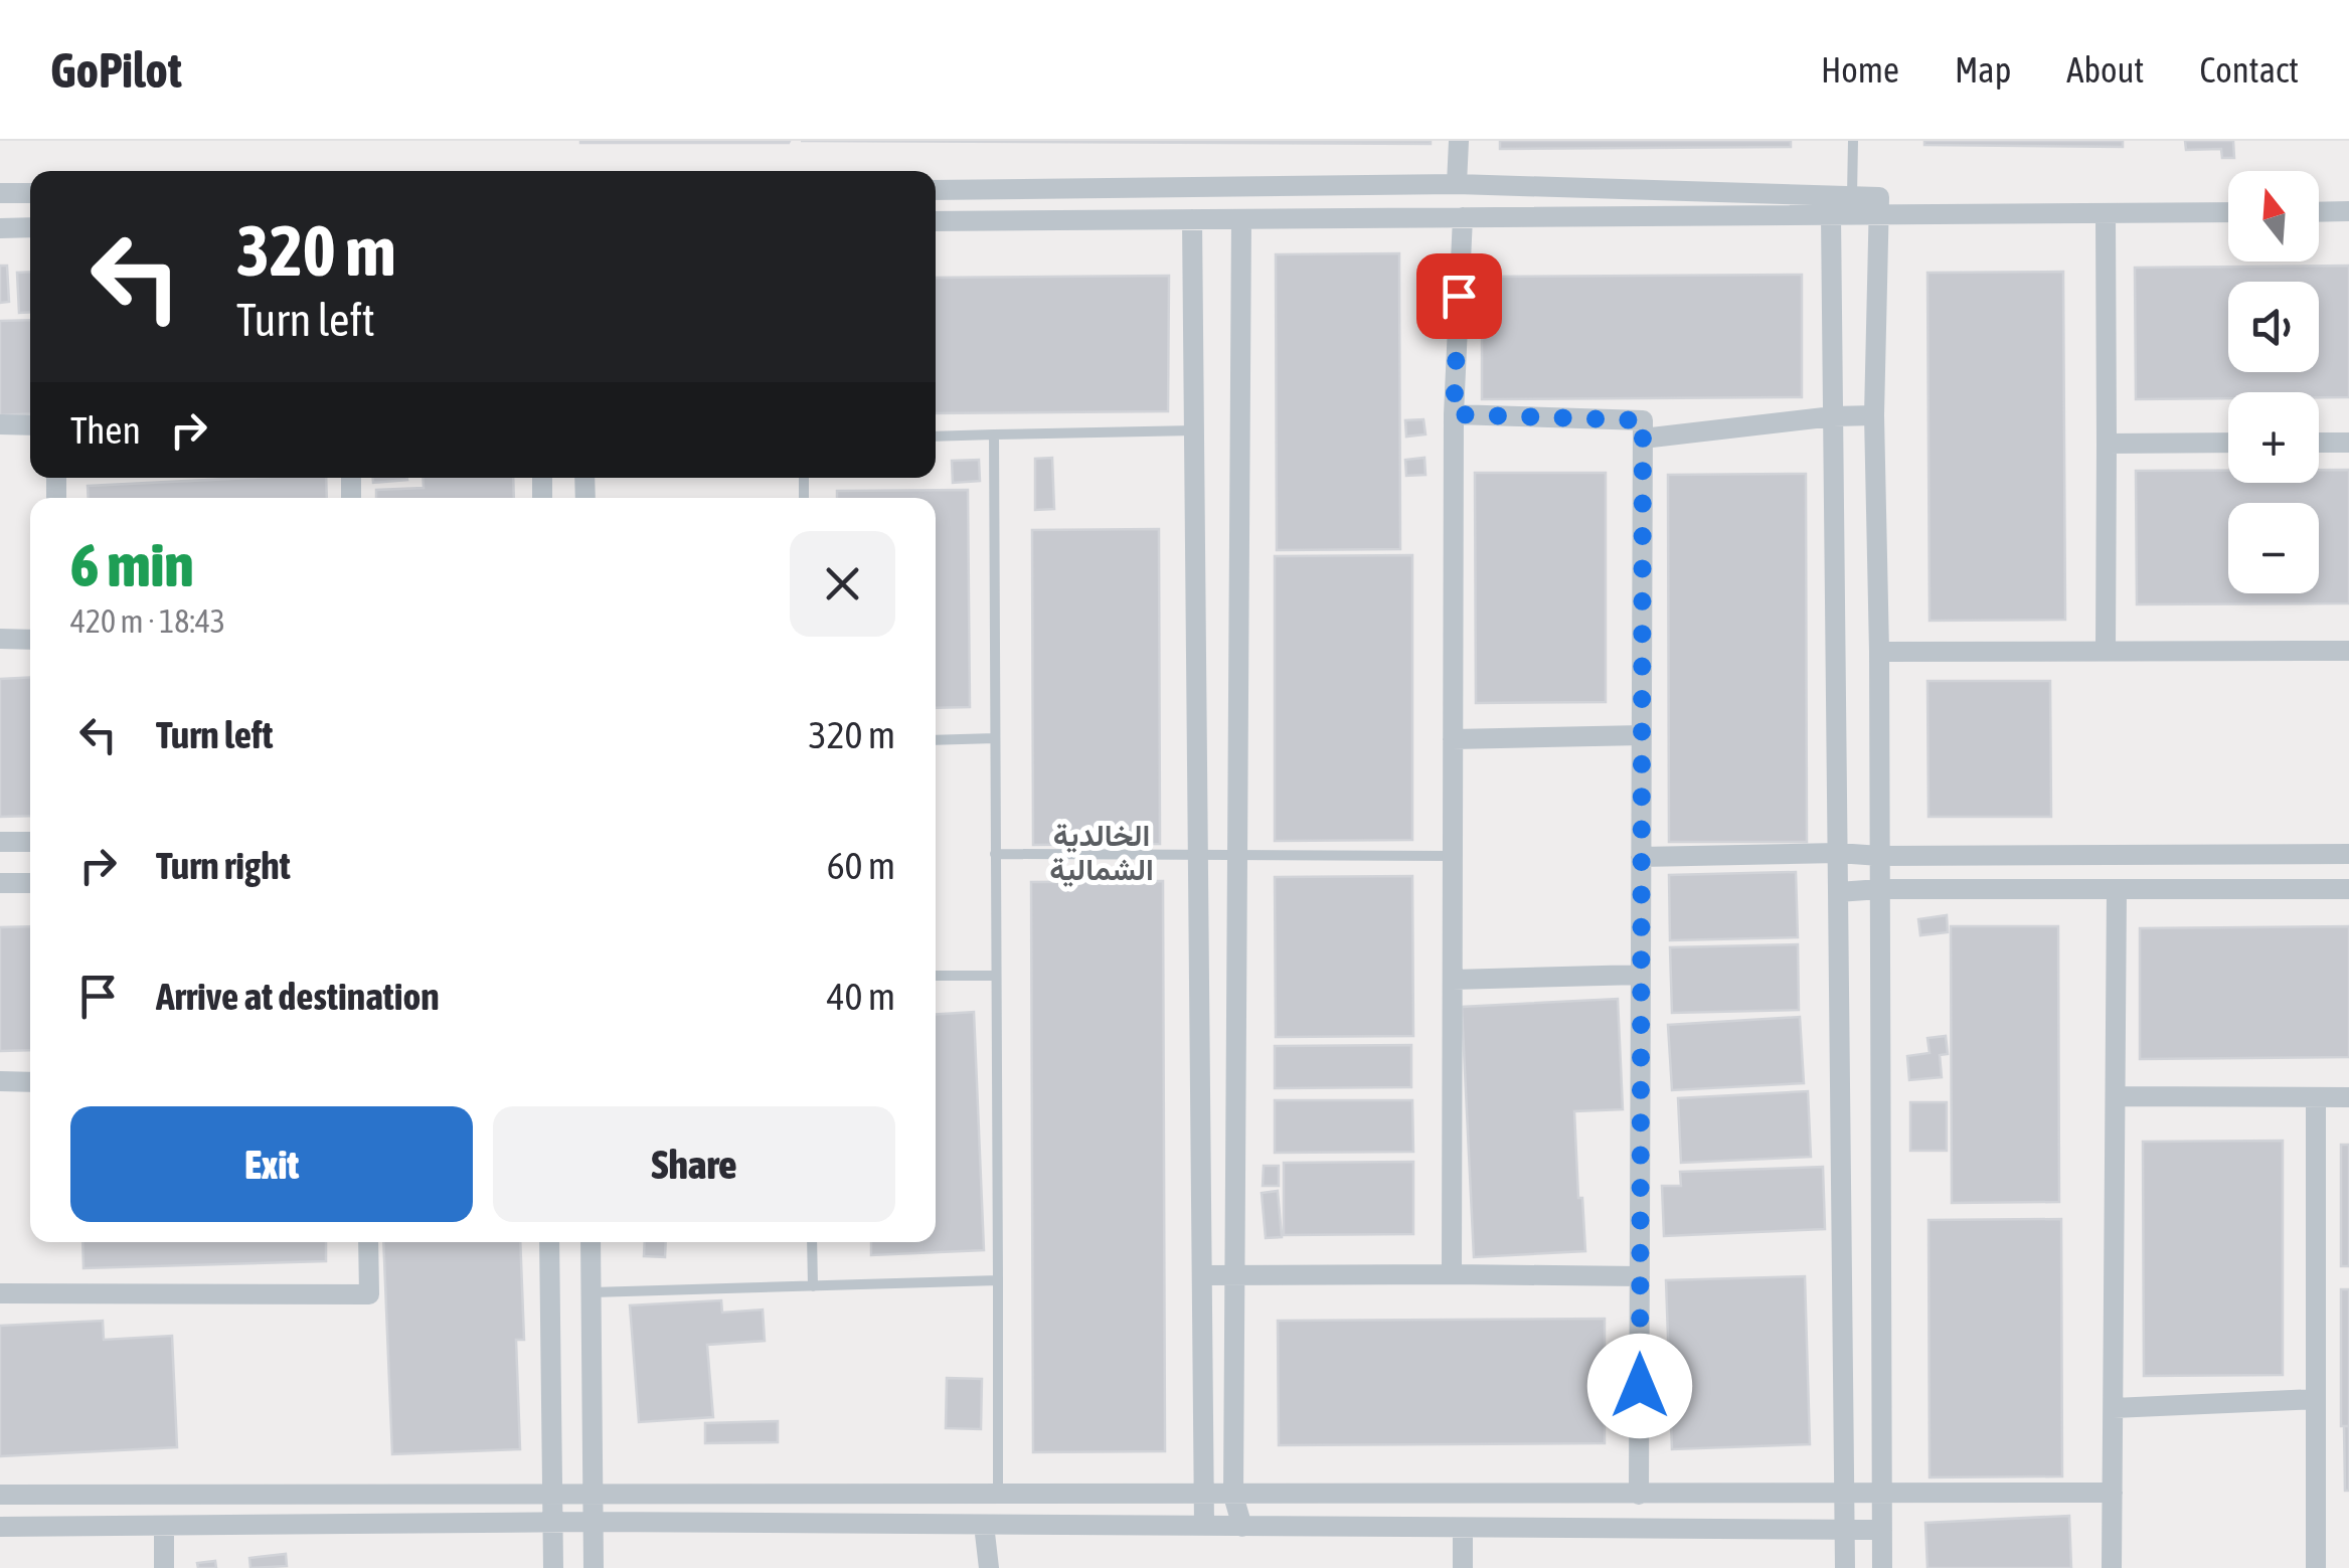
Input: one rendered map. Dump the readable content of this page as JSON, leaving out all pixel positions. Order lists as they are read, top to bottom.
{
  "districts": ["الخالدية الشمالية"],
  "north": "top",
  "page": {
    "header": "GoPilot",
    "nav": [
      "Home",
      "Map",
      "About",
      "Contact"
    ],
    "map_buttons": ["+", "−"],
    "turn": ["320 m", "Turn left"],
    "then": "Then",
    "heading": ["6 min", "420 m · 18:43"],
    "list": [
      {
        "name": "Turn left",
        "value": "320 m"
      },
      {
        "name": "Turn right",
        "value": "60 m"
      },
      {
        "name": "Arrive at destination",
        "value": "40 m"
      }
    ],
    "buttons": ["Exit", "Share"]
  }
}
